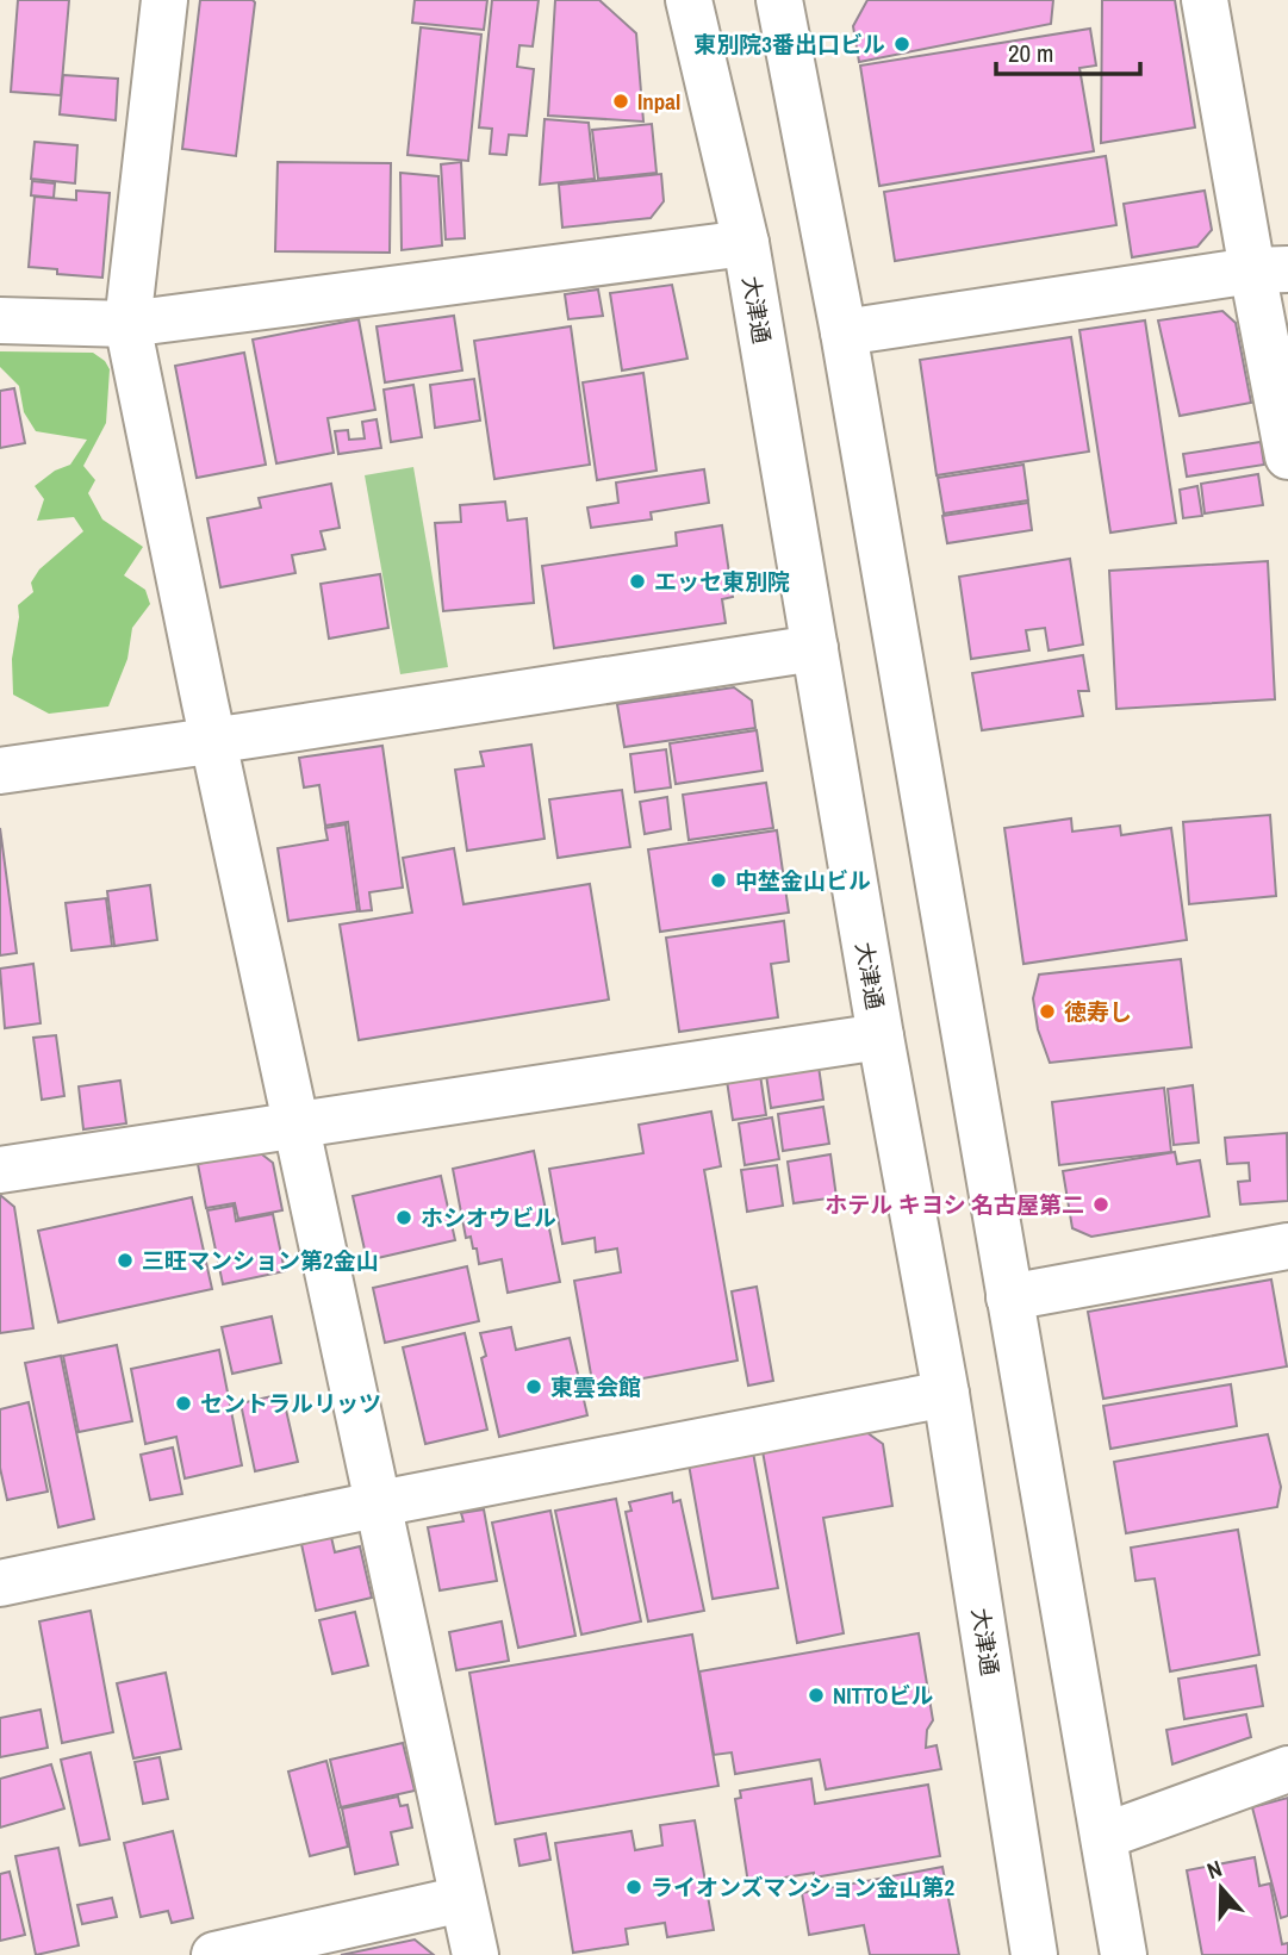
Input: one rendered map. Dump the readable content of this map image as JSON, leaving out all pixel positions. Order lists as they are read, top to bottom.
{
  "streets": {
    "street": ["大津通"]
  },
  "places": [
    "東別院3番出口ビル",
    "Inpal",
    "エッセ東別院",
    "中埜金山ビル",
    "徳寿し",
    "ホテル キヨシ 名古屋第二",
    "ホシオウビル",
    "三旺マンション第2金山",
    "東雲会館",
    "セントラルリッツ",
    "NITTOビル",
    "ライオンズマンション金山第2"
  ],
  "scale_bar": "20 m",
  "north": "top"
}
